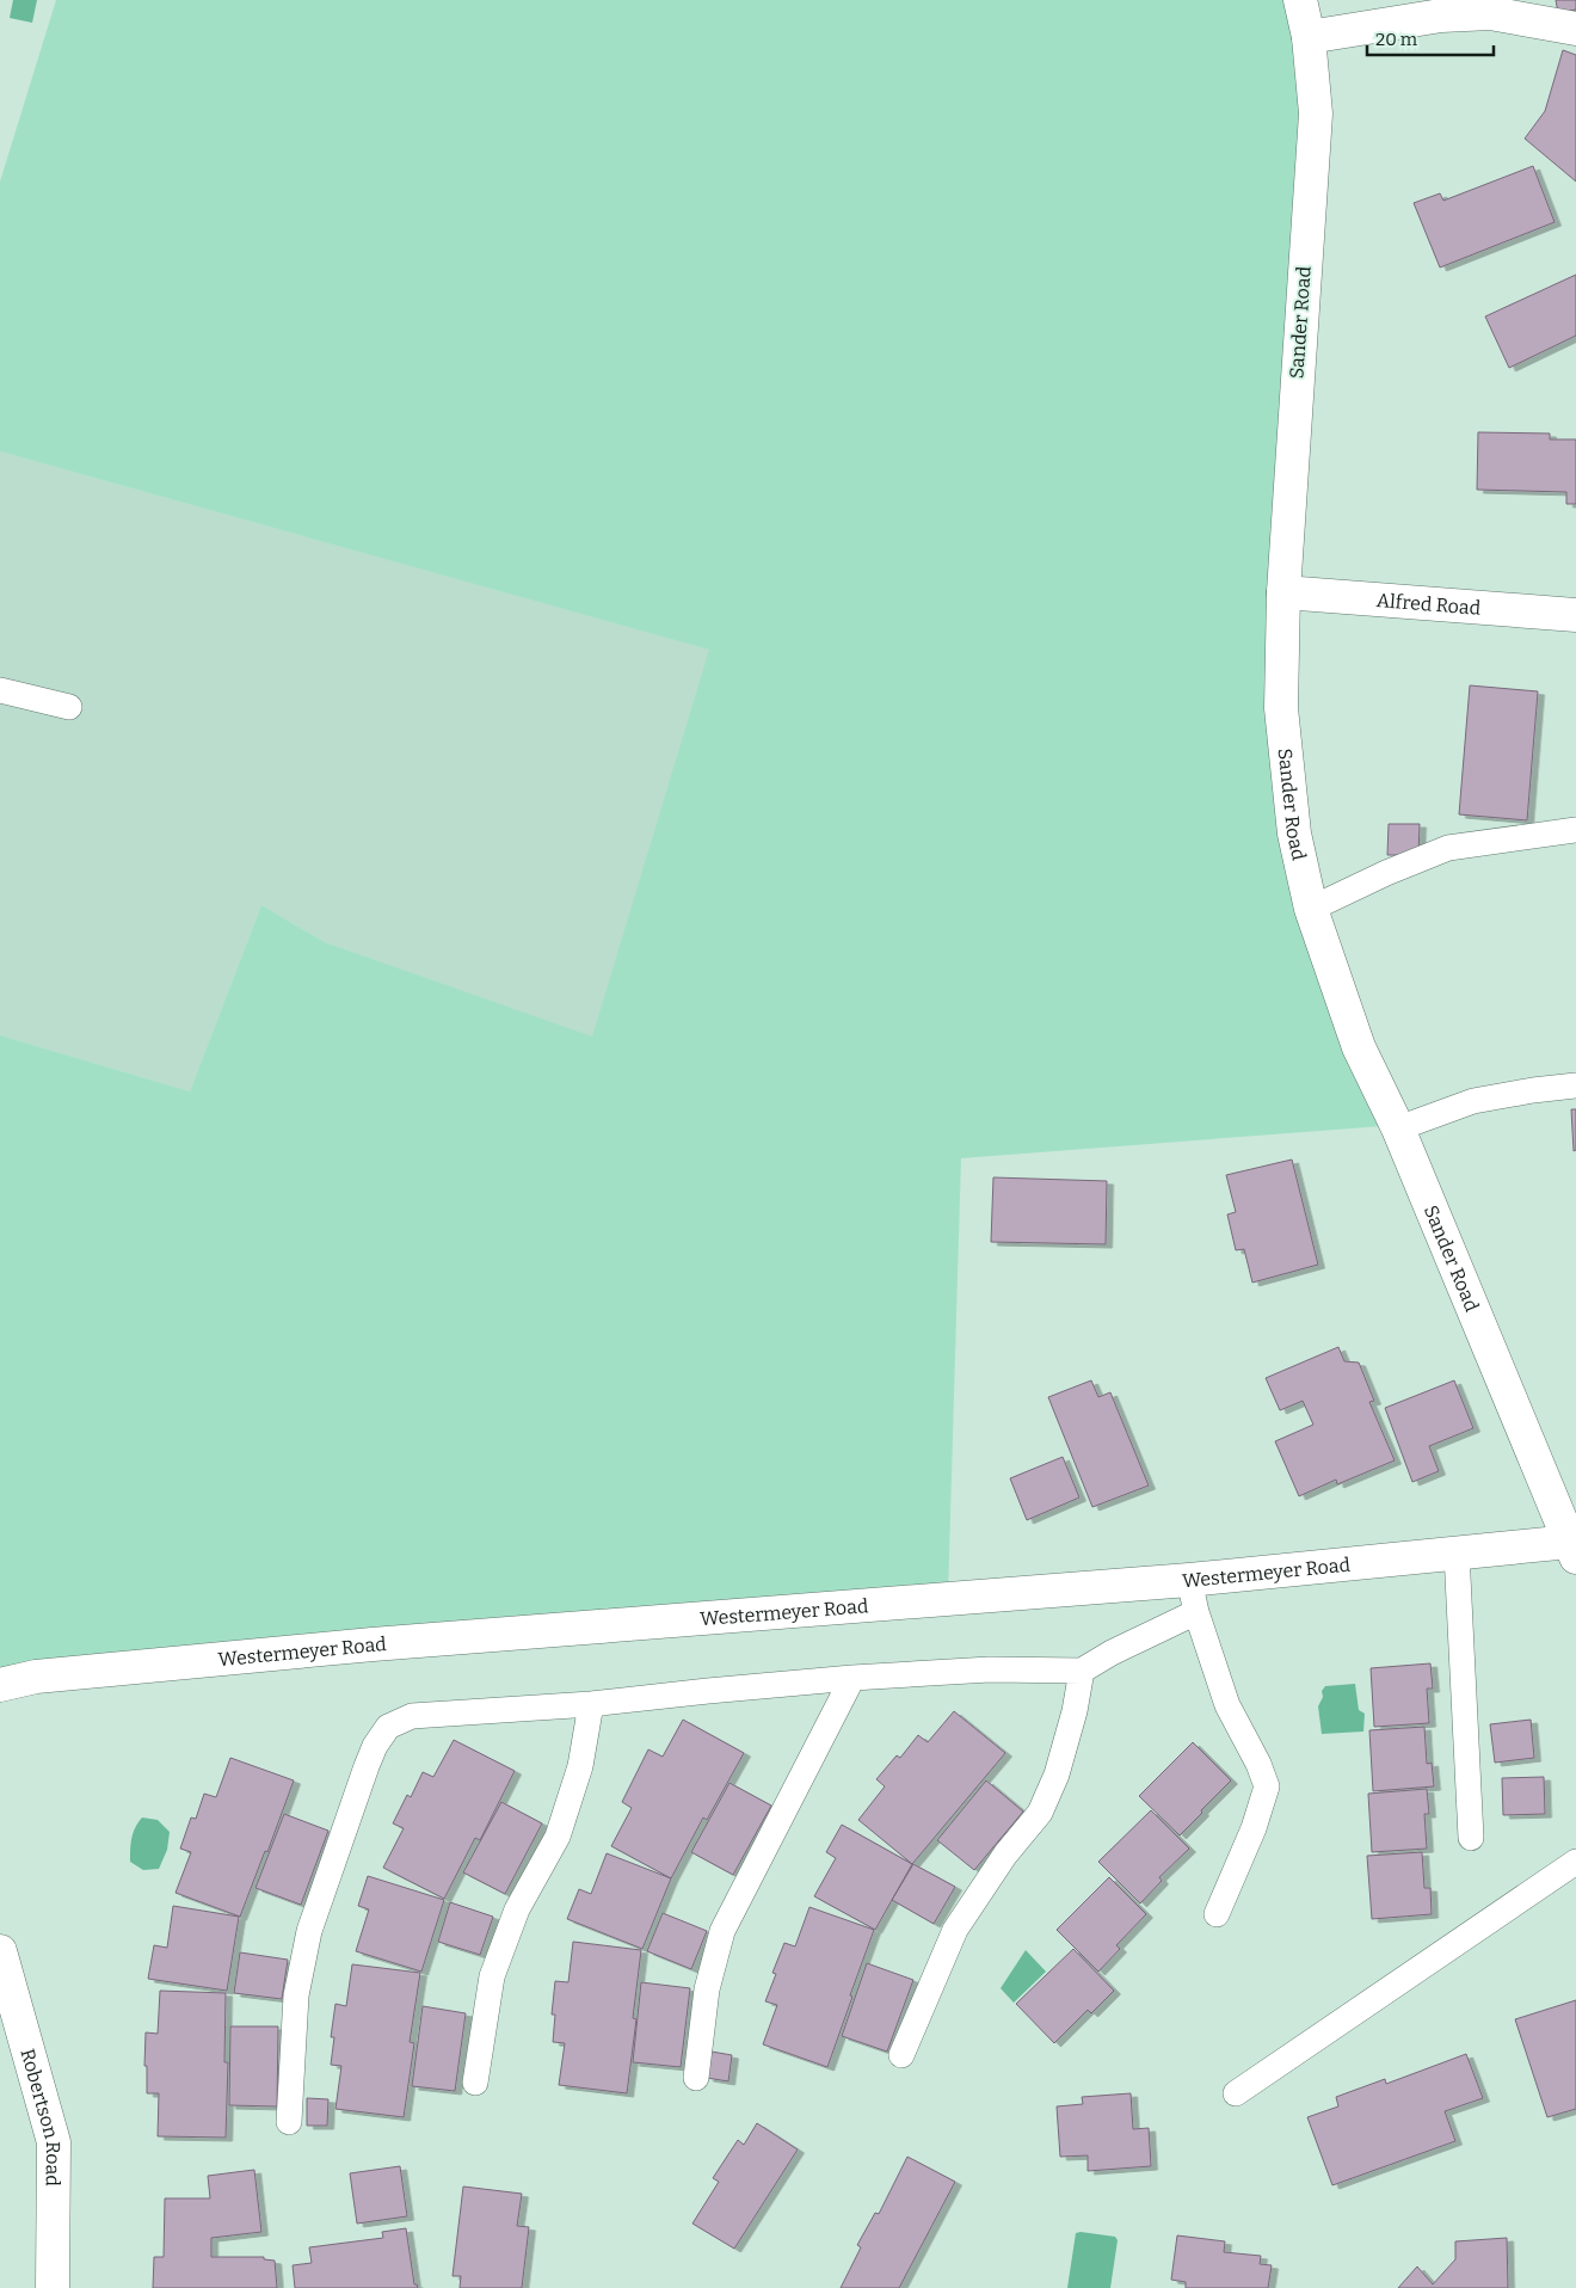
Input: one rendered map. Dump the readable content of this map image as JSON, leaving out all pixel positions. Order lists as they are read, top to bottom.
{
  "streets": {
    "street": [
      "Sander Road",
      "Alfred Road",
      "Westermeyer Road",
      "Robertson Road"
    ]
  },
  "crossings": [
    ["Sander Road", "Alfred Road"],
    ["Sander Road", "Westermeyer Road"]
  ],
  "scale_bar": "20 m"
}
